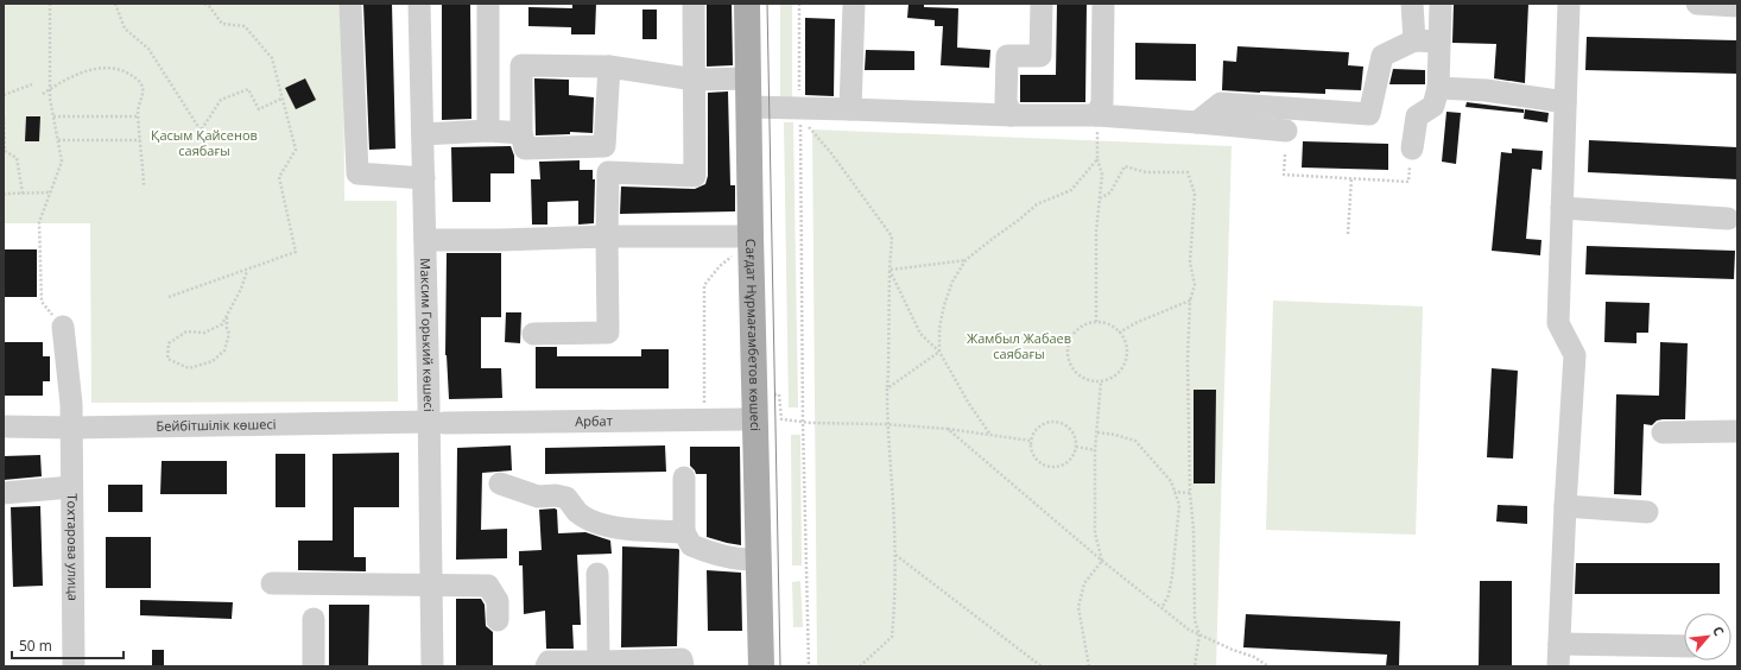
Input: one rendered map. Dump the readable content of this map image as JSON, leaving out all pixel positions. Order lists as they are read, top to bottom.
{
  "streets": {
    "main road": ["Сағдат Нұрмағамбетов көшесі"],
    "street": [
      "Максим Горький көшесі",
      "Арбат",
      "Бейбітшілік көшесі",
      "Тохтарова улица"
    ]
  },
  "crossings": [
    ["Максим Горький көшесі", "Арбат"],
    ["Максим Горький көшесі", "Бейбітшілік көшесі"],
    ["Арбат", "Бейбітшілік көшесі"],
    ["Бейбітшілік көшесі", "Тохтарова улица"]
  ],
  "parks": ["Қасым Қайсенов саябағы", "Жамбыл Жабаев саябағы"],
  "scale_bar": "50 m",
  "north": "top right"
}
